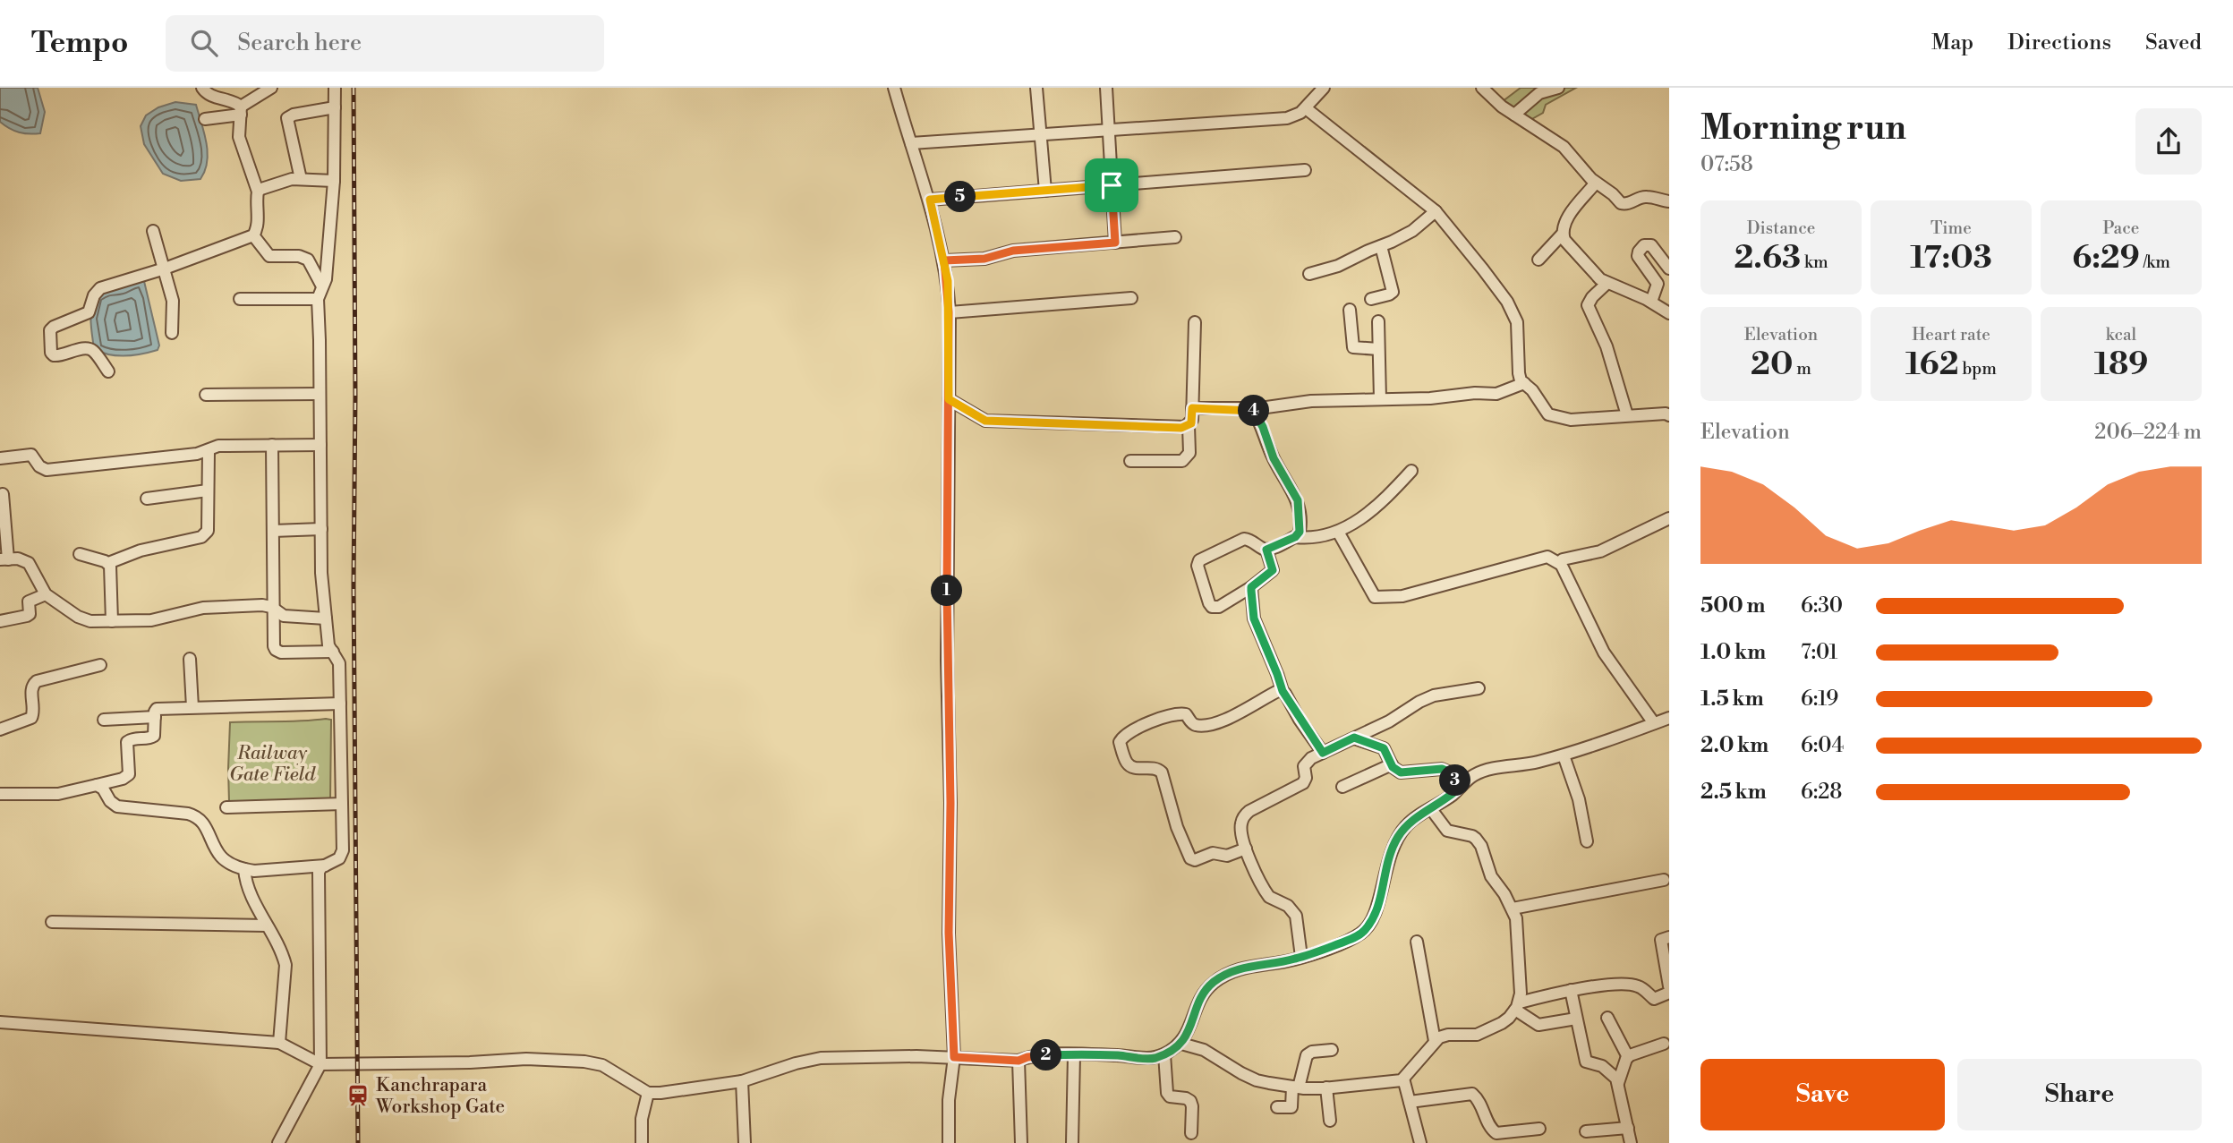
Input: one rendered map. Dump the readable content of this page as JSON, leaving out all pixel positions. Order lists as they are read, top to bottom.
{
  "parks": ["Railway Gate Field"],
  "places": {
    "station": ["Kanchrapara Workshop Gate"]
  },
  "page": {
    "header": "Tempo",
    "search": "Search here",
    "nav": ["Map", "Directions", "Saved"],
    "heading": ["Morning run", "07:58"],
    "pins": [
      "5",
      "4",
      "1",
      "3",
      "2"
    ],
    "stats": [
      ["Distance", "2.63 km"],
      ["Time", "17:03"],
      ["Pace", "6:29 /km"],
      ["Elevation", "20 m"],
      ["Heart rate", "162 bpm"],
      ["kcal", "189"]
    ],
    "chart": ["Elevation", "206–224 m"],
    "list": [
      {
        "name": "500 m",
        "note": "6:30"
      },
      {
        "name": "1.0 km",
        "note": "7:01"
      },
      {
        "name": "1.5 km",
        "note": "6:19"
      },
      {
        "name": "2.0 km",
        "note": "6:04"
      },
      {
        "name": "2.5 km",
        "note": "6:28"
      }
    ],
    "buttons": ["Save", "Share"]
  }
}
